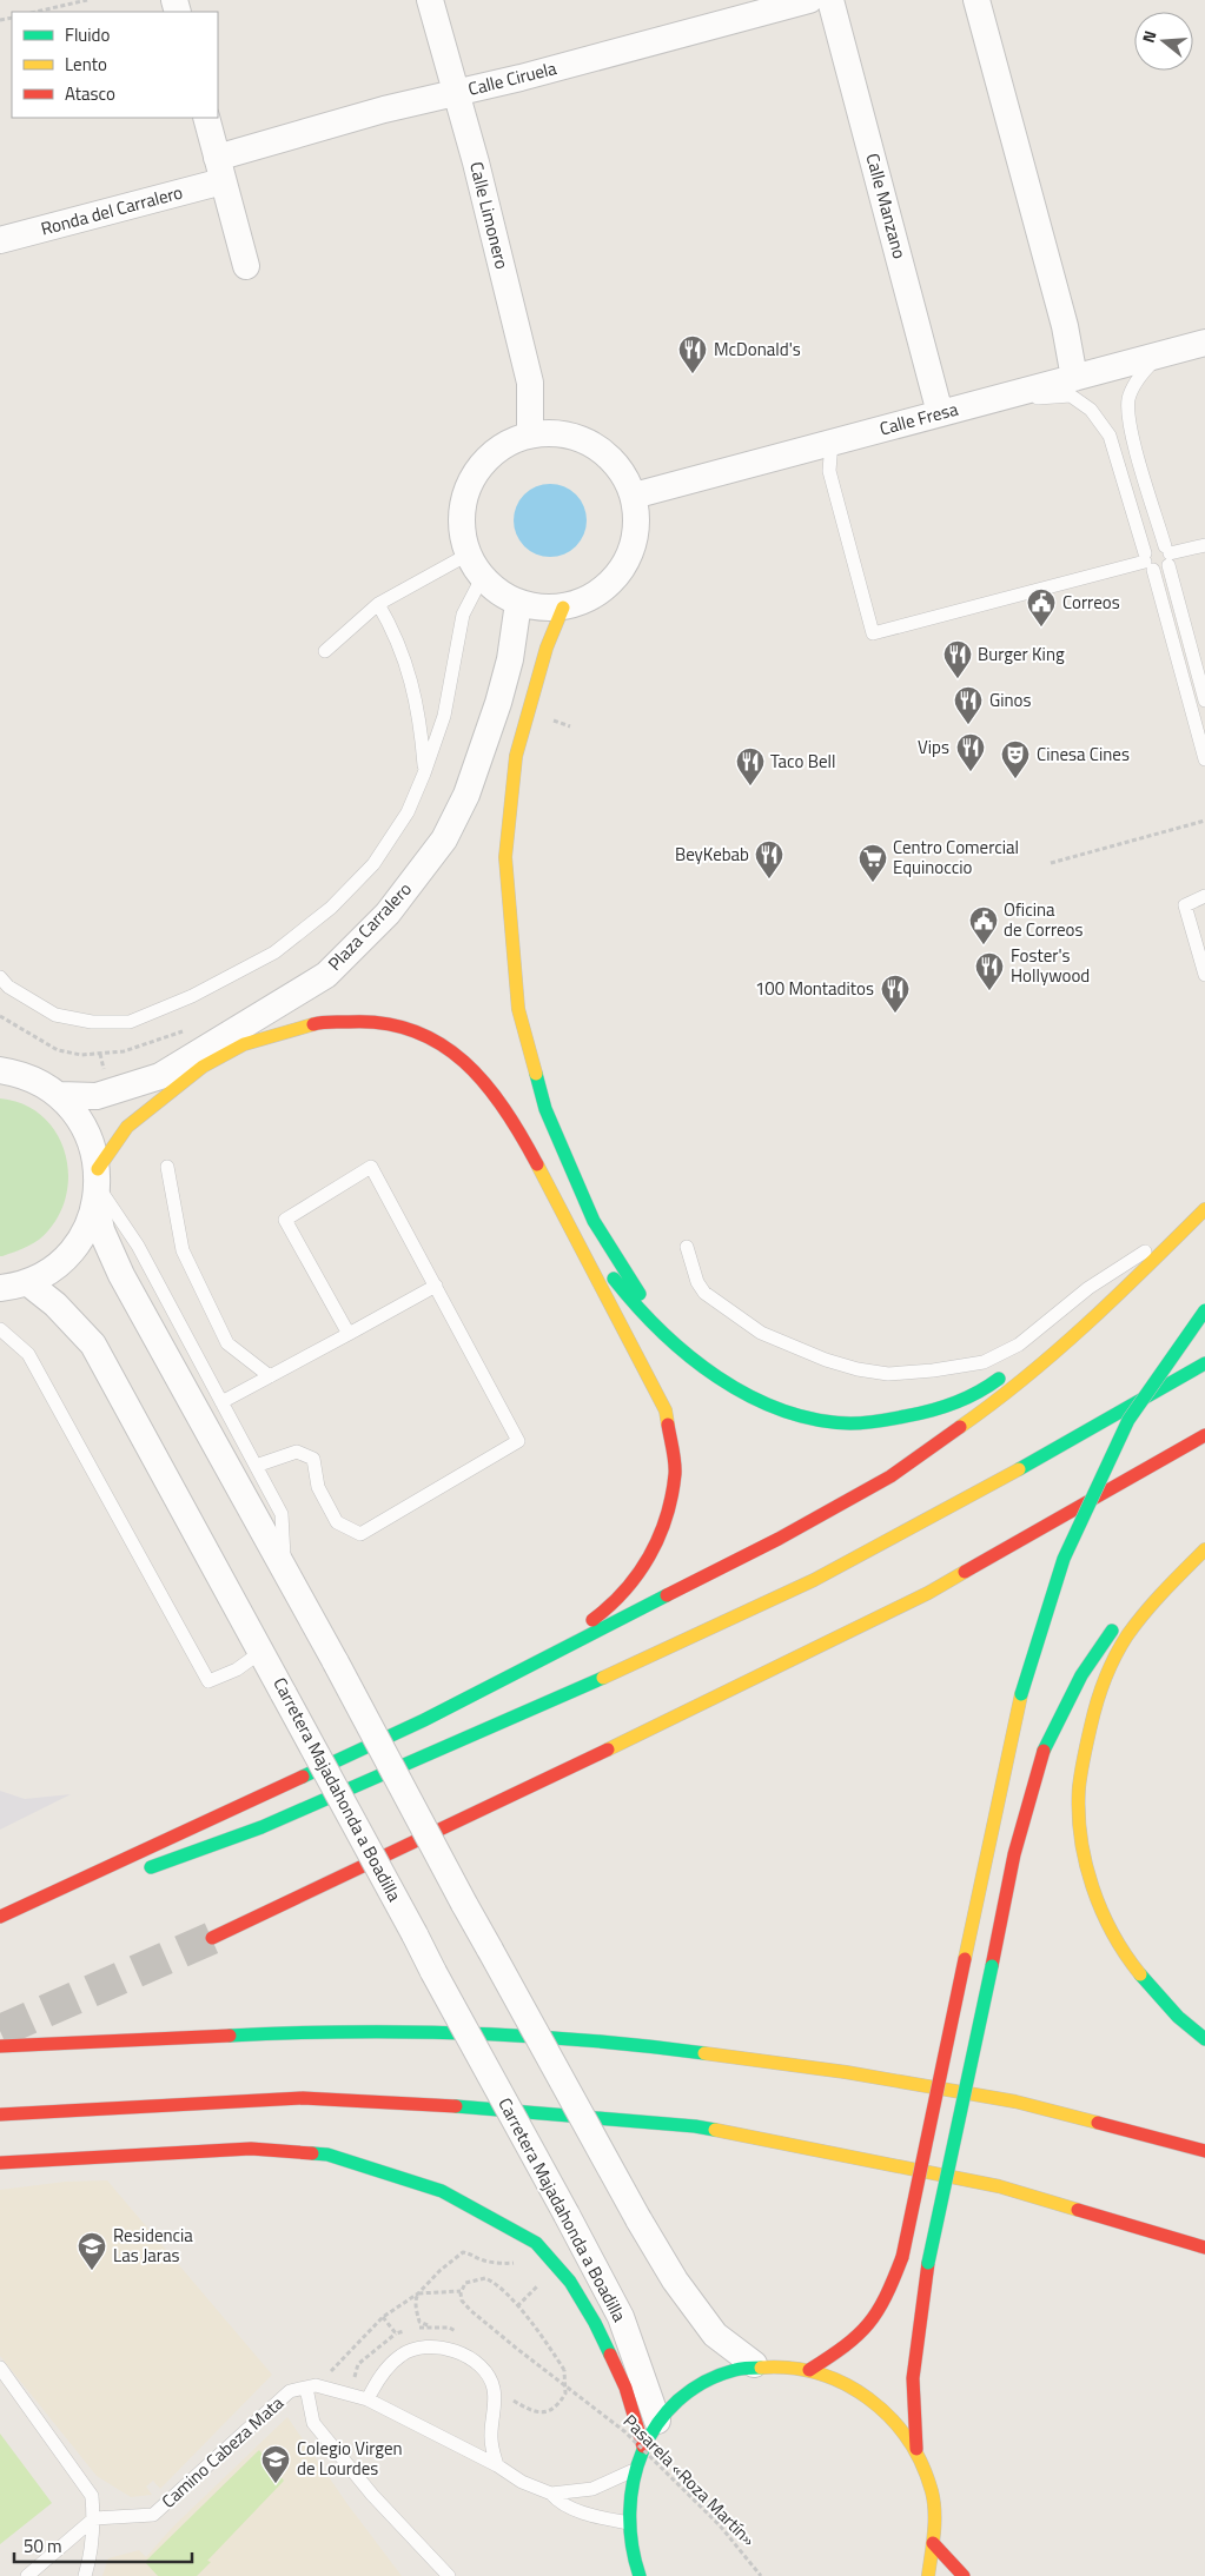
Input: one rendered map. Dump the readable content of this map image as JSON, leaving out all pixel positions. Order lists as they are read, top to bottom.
{
  "streets": {
    "street": [
      "Calle Ciruela",
      "Calle Manzano",
      "Ronda del Carralero",
      "Calle Limonero",
      "Calle Fresa",
      "Plaza Carralero",
      "Carretera Majadahonda a Boadilla"
    ],
    "lane": ["Camino Cabeza Mata"],
    "path": ["Pasarela «Roza Martín»"]
  },
  "crossings": [
    ["Calle Ciruela", "Ronda del Carralero"],
    ["Calle Ciruela", "Calle Limonero"],
    ["Calle Manzano", "Calle Fresa"],
    ["Calle Limonero", "Calle Fresa"],
    ["Calle Limonero", "Plaza Carralero"],
    ["Calle Fresa", "Plaza Carralero"]
  ],
  "places": {
    "restaurant": [
      "McDonald's",
      "Burger King",
      "Ginos",
      "Vips",
      "Taco Bell",
      "BeyKebab",
      "Foster's Hollywood",
      "100 Montaditos"
    ],
    "public building": ["Correos", "Oficina de Correos"],
    "theatre": ["Cinesa Cines"],
    "supermarket": ["Centro Comercial Equinoccio"],
    "school or university": ["Residencia Las Jaras", "Colegio Virgen de Lourdes"]
  },
  "legend": ["Fluido", "Lento", "Atasco"],
  "scale_bar": "50 m",
  "north": "left"
}
